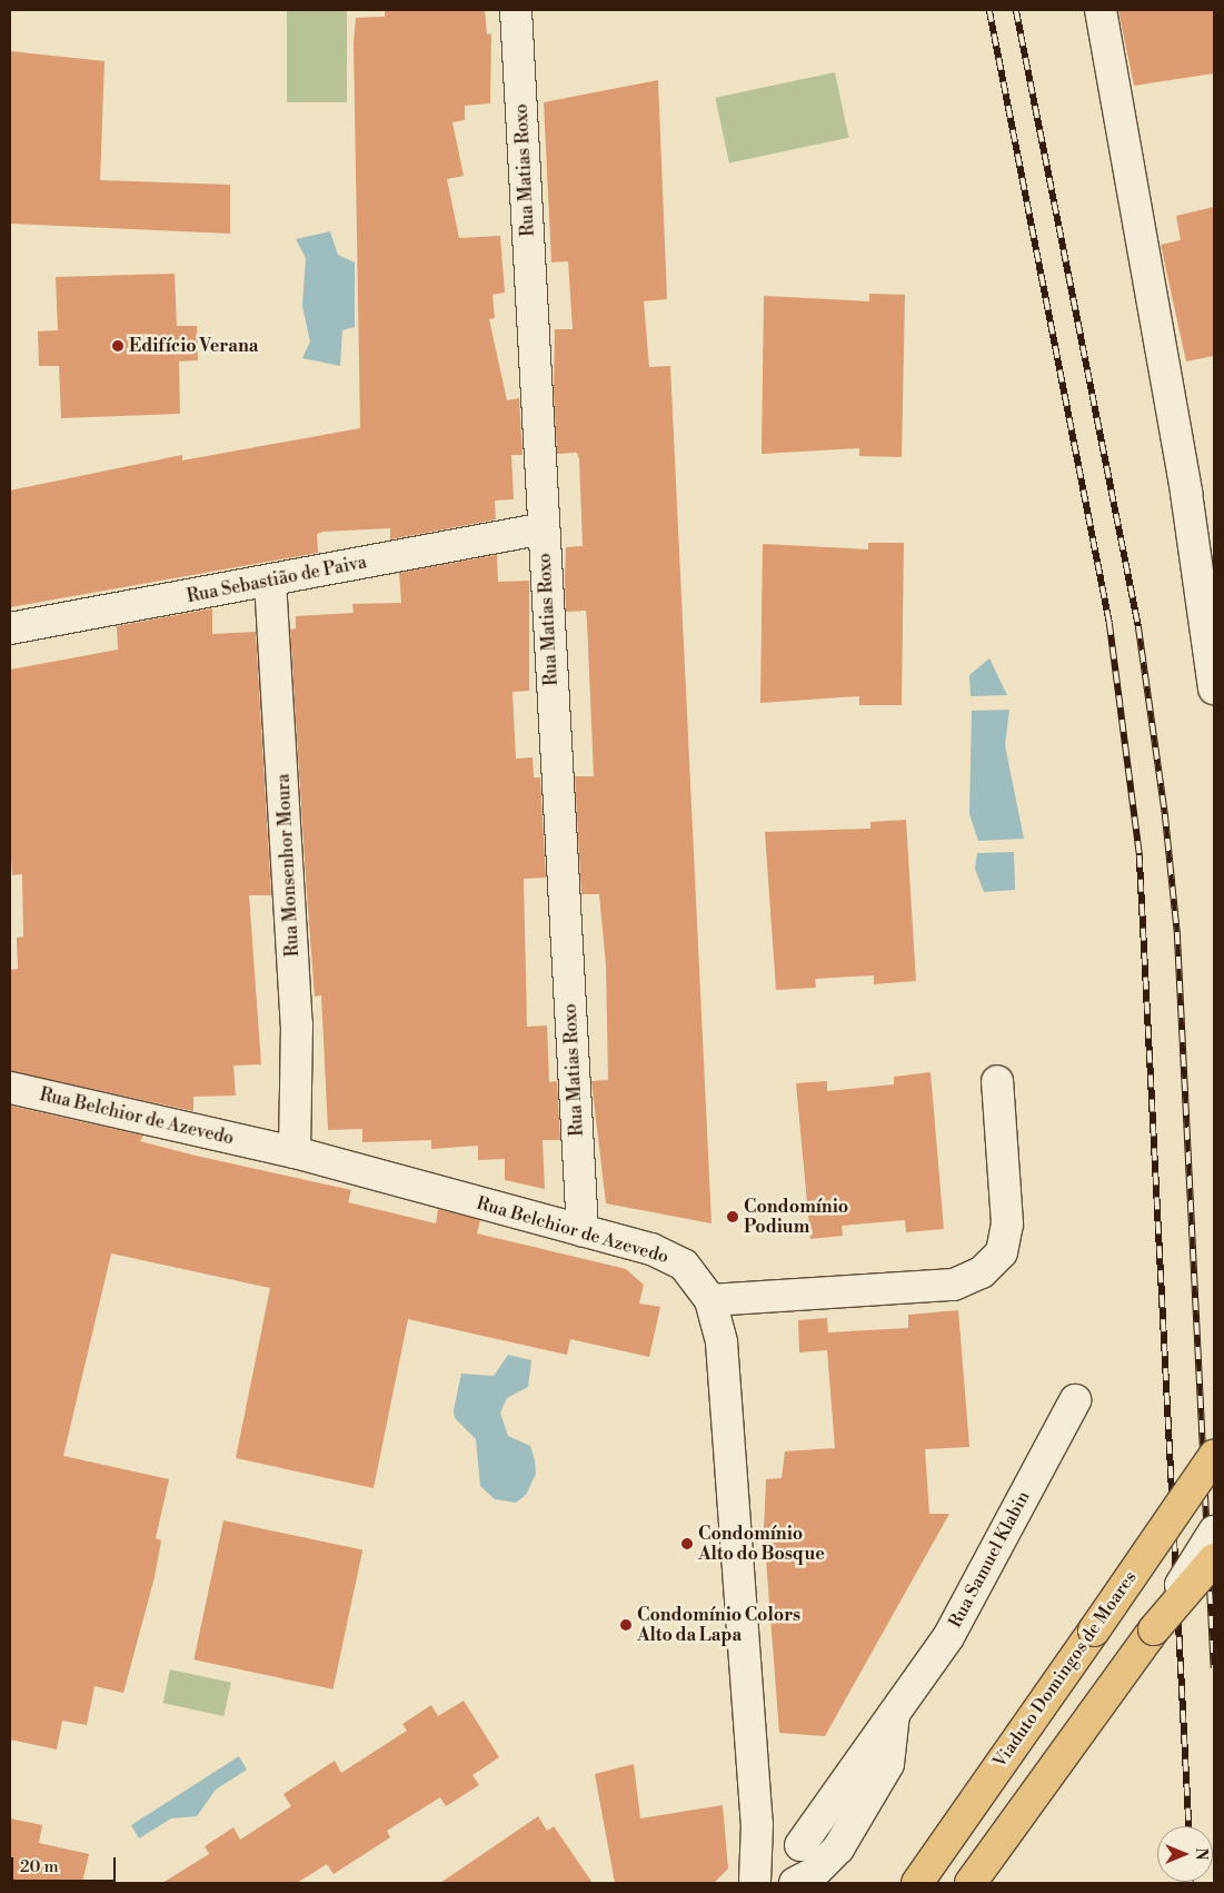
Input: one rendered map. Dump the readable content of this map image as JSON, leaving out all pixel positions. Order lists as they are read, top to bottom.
{
  "streets": {
    "main road": ["Viaduto Domingos de Moares"],
    "street": [
      "Rua Matias Roxo",
      "Rua Sebastião de Paiva",
      "Rua Monsenhor Moura",
      "Rua Belchior de Azevedo",
      "Rua Samuel Klabin"
    ]
  },
  "crossings": [
    ["Rua Matias Roxo", "Rua Sebastião de Paiva"],
    ["Rua Matias Roxo", "Rua Belchior de Azevedo"],
    ["Rua Sebastião de Paiva", "Rua Monsenhor Moura"],
    ["Rua Monsenhor Moura", "Rua Belchior de Azevedo"]
  ],
  "places": [
    "Edifício Verana",
    "Condomínio Podium",
    "Condomínio Alto do Bosque",
    "Condomínio Colors Alto da Lapa"
  ],
  "scale_bar": "20 m",
  "north": "right"
}
